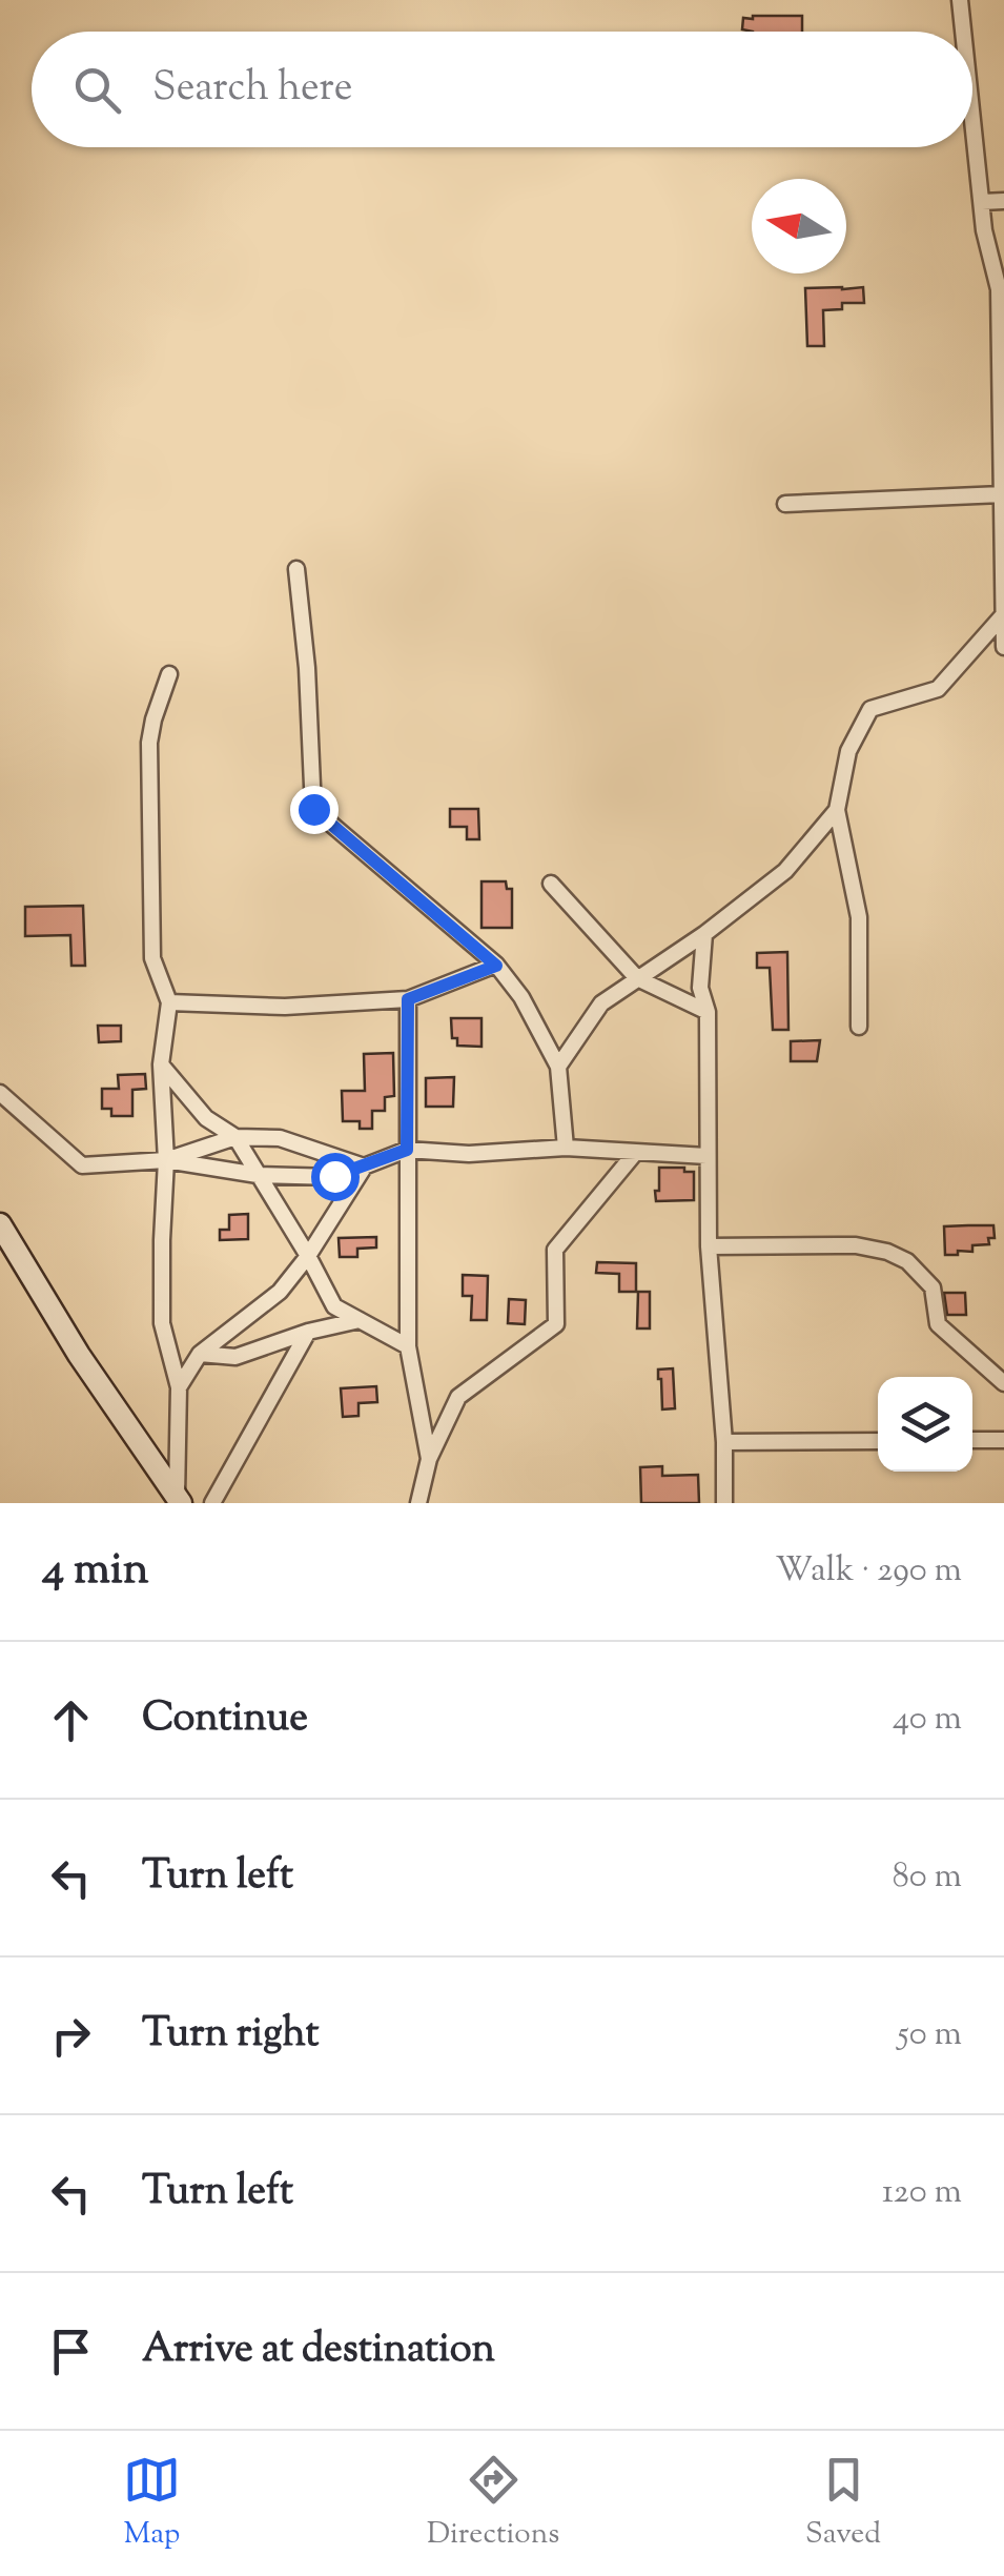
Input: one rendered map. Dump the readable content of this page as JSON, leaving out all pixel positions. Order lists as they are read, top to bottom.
{
  "north": "left",
  "page": {
    "search": "Search here",
    "heading": ["4 min", "Walk · 290 m"],
    "list": [
      ["Continue", "40 m"],
      ["Turn left", "80 m"],
      ["Turn right", "50 m"],
      ["Turn left", "120 m"],
      "Arrive at destination"
    ],
    "nav": ["Map", "Directions", "Saved"]
  }
}
